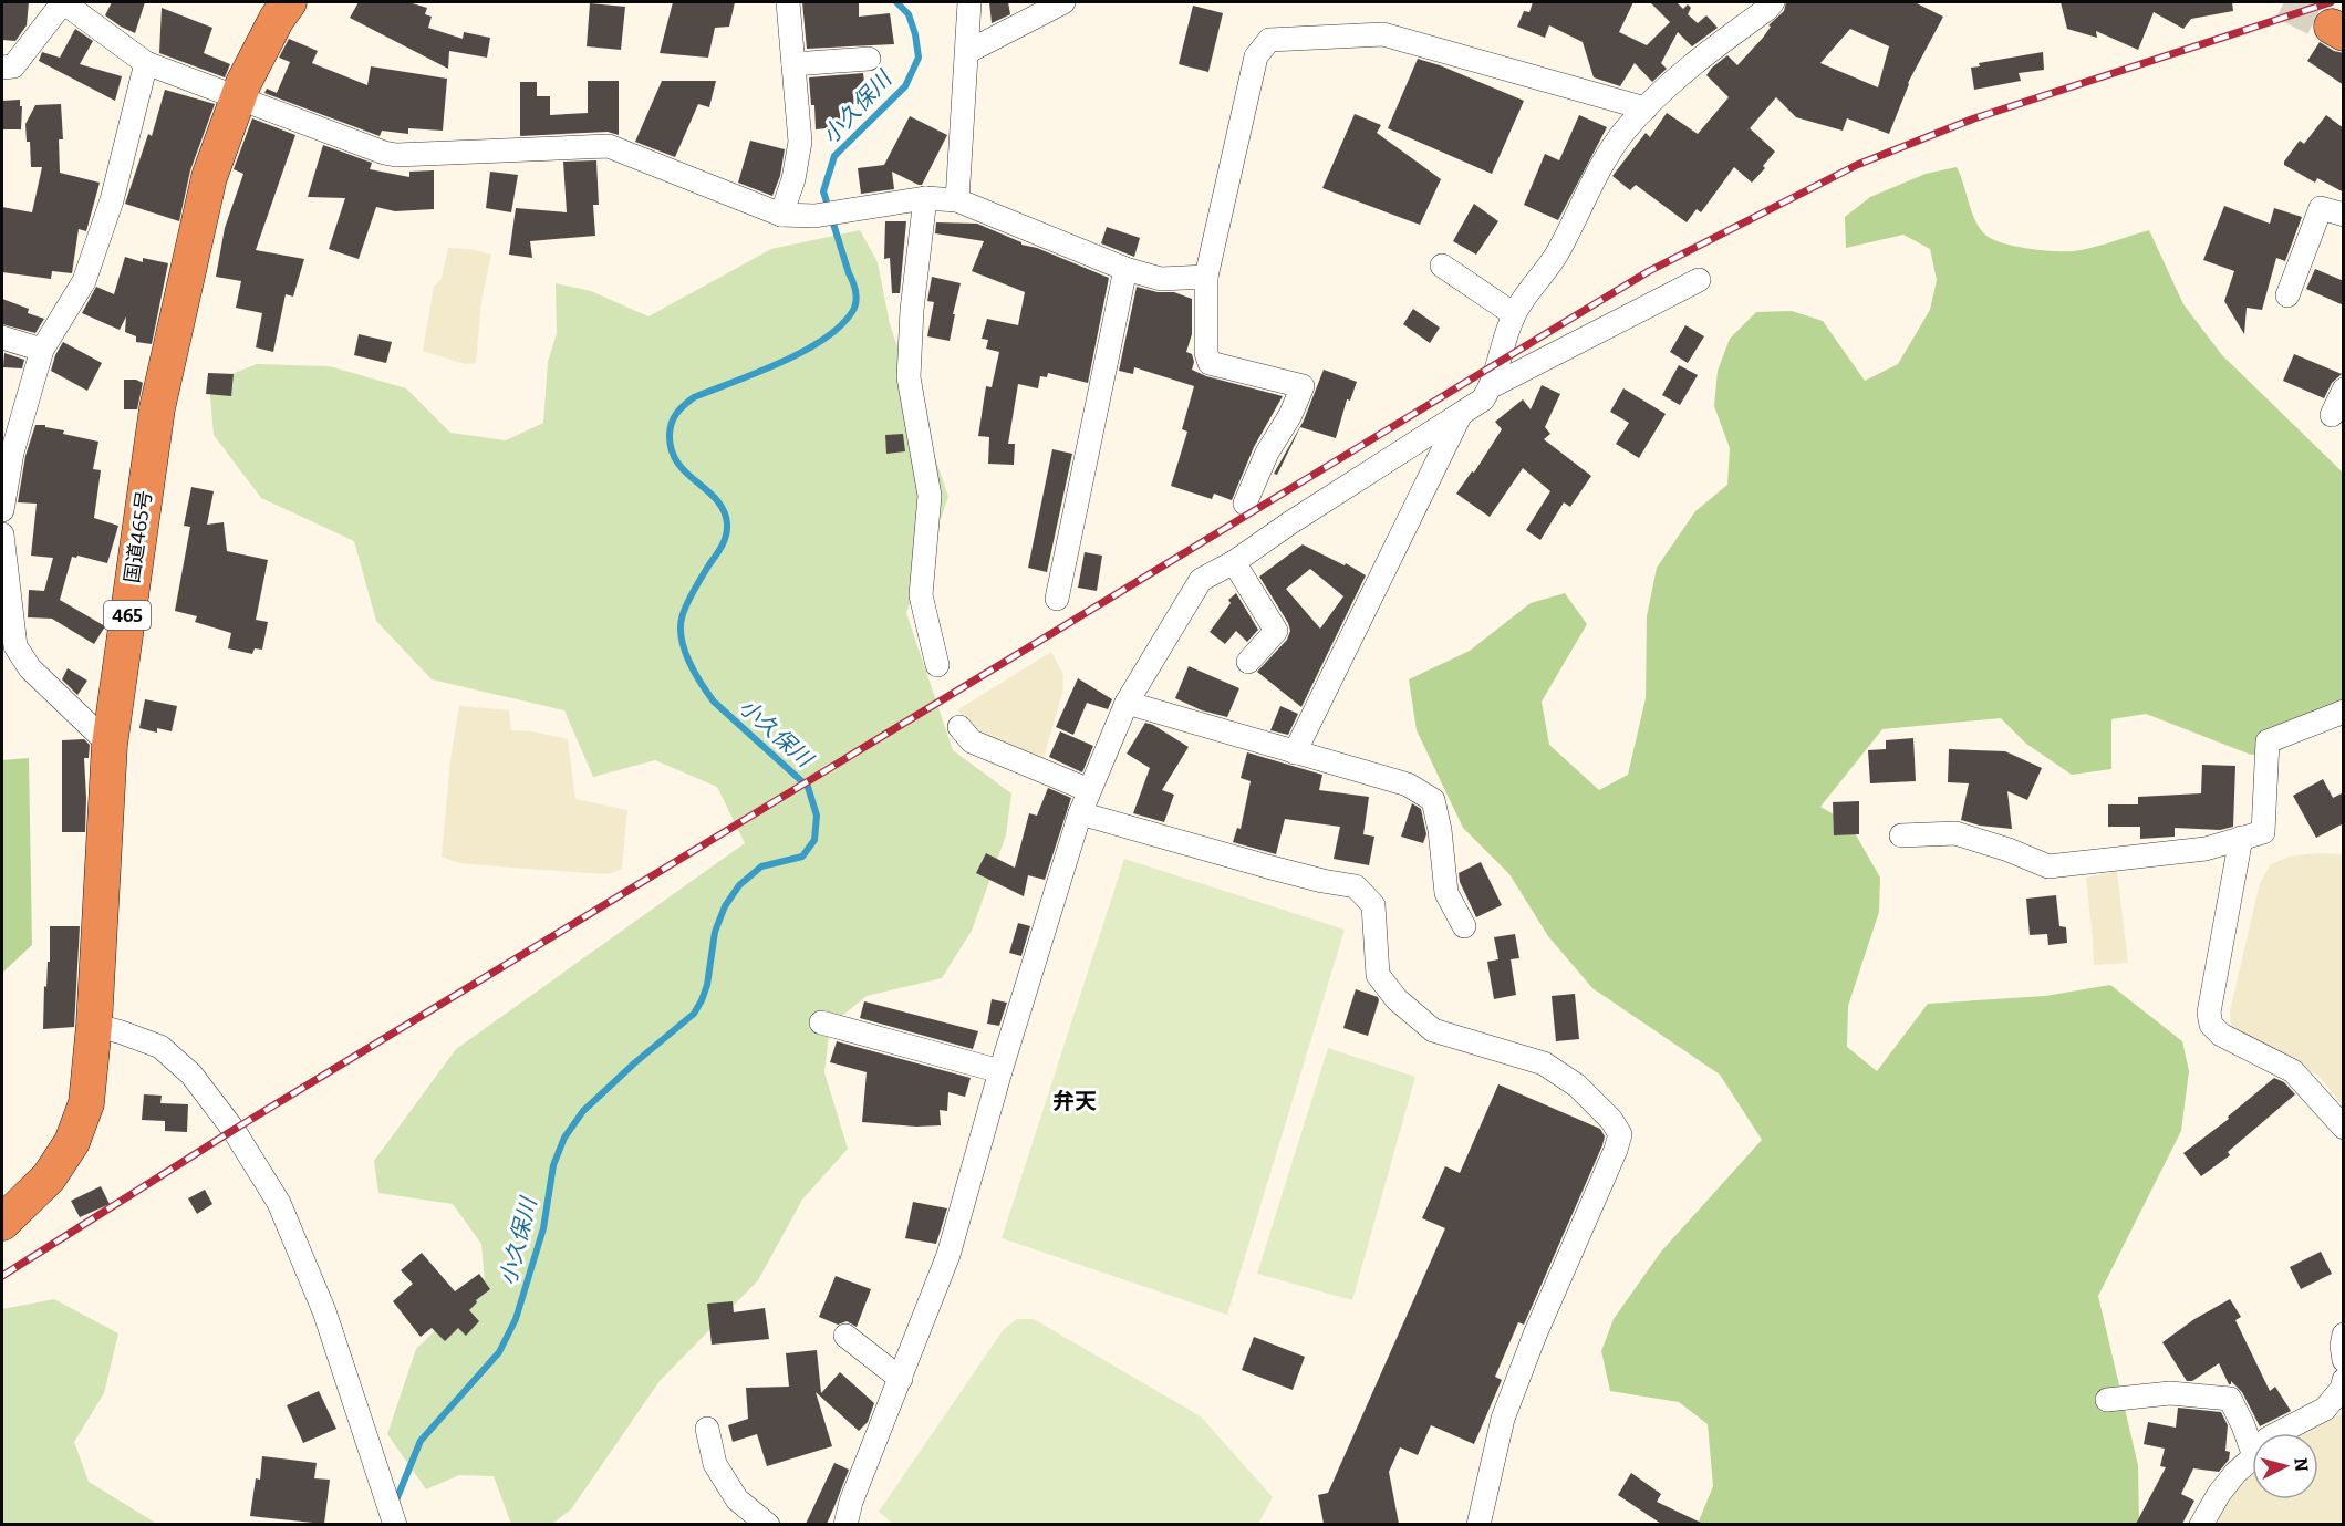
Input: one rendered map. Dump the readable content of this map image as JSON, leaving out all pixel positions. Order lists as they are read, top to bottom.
{
  "streets": {
    "highway": ["国道465号", "465"]
  },
  "districts": ["弁天"],
  "water": ["小久保川"],
  "north": "right"
}
